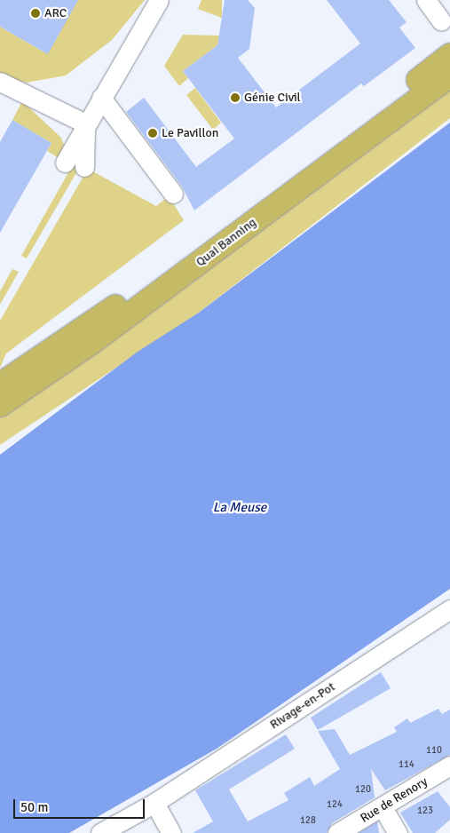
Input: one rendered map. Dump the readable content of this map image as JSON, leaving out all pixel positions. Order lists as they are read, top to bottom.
{
  "streets": {
    "main road": ["Quai Banning"],
    "street": ["Rivage-en-Pot", "Rue de Renory"]
  },
  "water": ["La Meuse"],
  "places": ["ARC", "Génie Civil", "Le Pavillon"],
  "house_numbers": [
    "110",
    "114",
    "120",
    "124",
    "123",
    "128"
  ],
  "scale_bar": "50 m"
}
